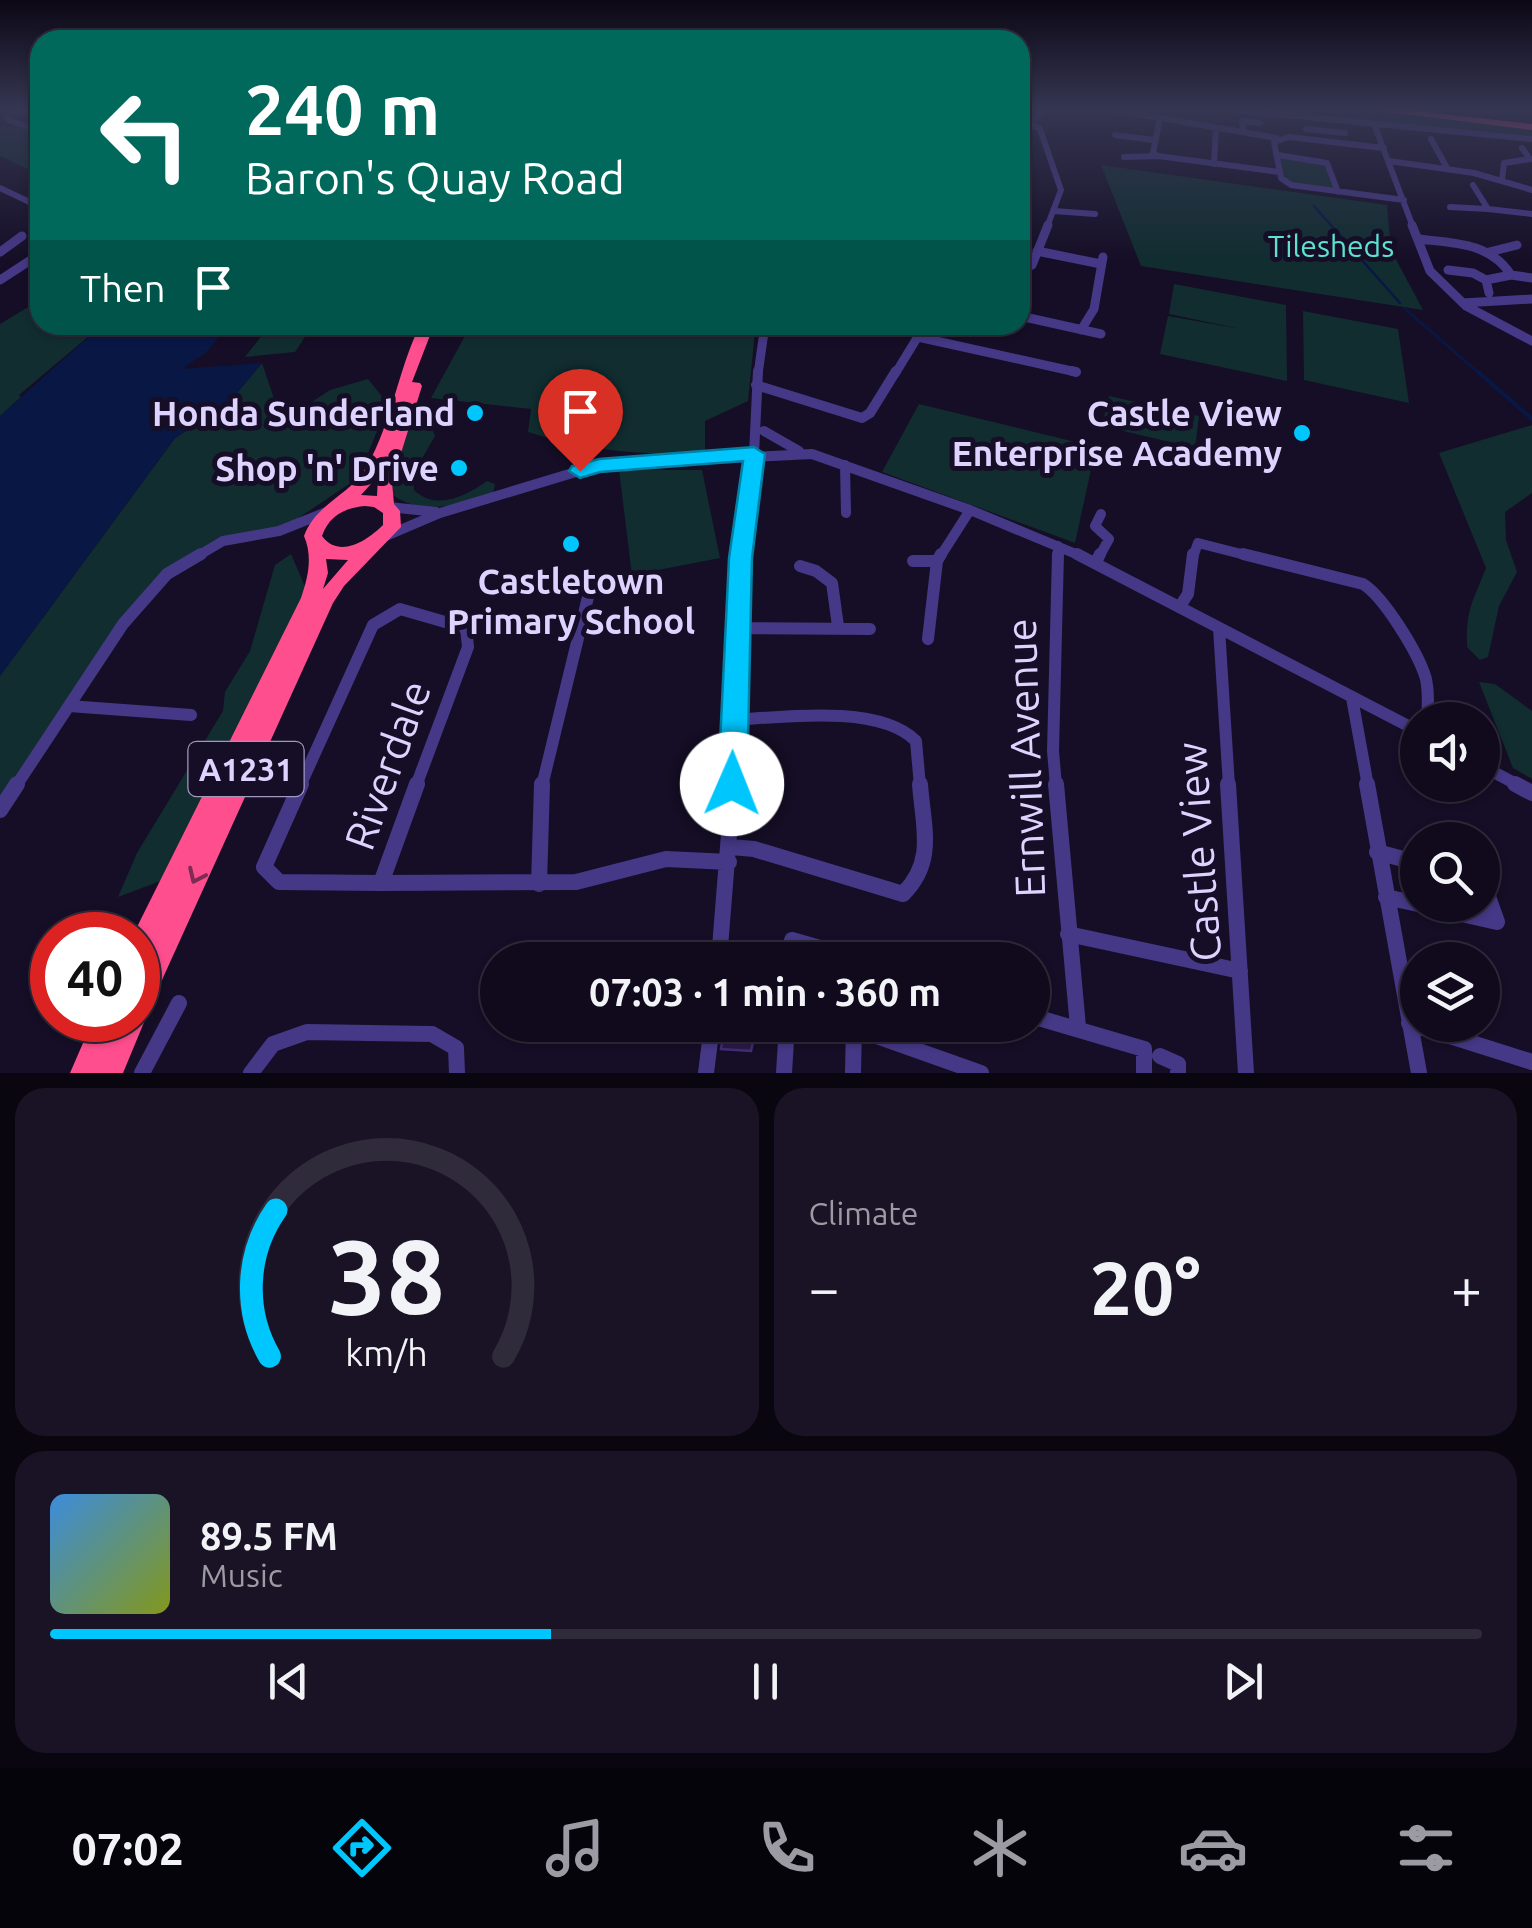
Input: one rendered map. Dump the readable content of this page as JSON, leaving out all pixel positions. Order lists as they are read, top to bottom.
{
  "streets": {
    "highway": ["A1231"],
    "street": ["Ernwill Avenue", "Riverdale", "Castle View"]
  },
  "parks": ["Tilesheds"],
  "places": [
    "Honda Sunderland",
    "Castle View Enterprise Academy",
    "Shop 'n' Drive",
    "Castletown Primary School"
  ],
  "page": {
    "turn": ["240 m", "Baron's Quay Road"],
    "then": "Then",
    "limit": "40",
    "trip": "07:03 · 1 min · 360 m",
    "tile": "Climate",
    "heat": ["−", "20°", "+"],
    "song": ["89.5 FM", "Music"],
    "tabs": "07:02",
    "gauge": ["38", "km/h"]
  }
}
